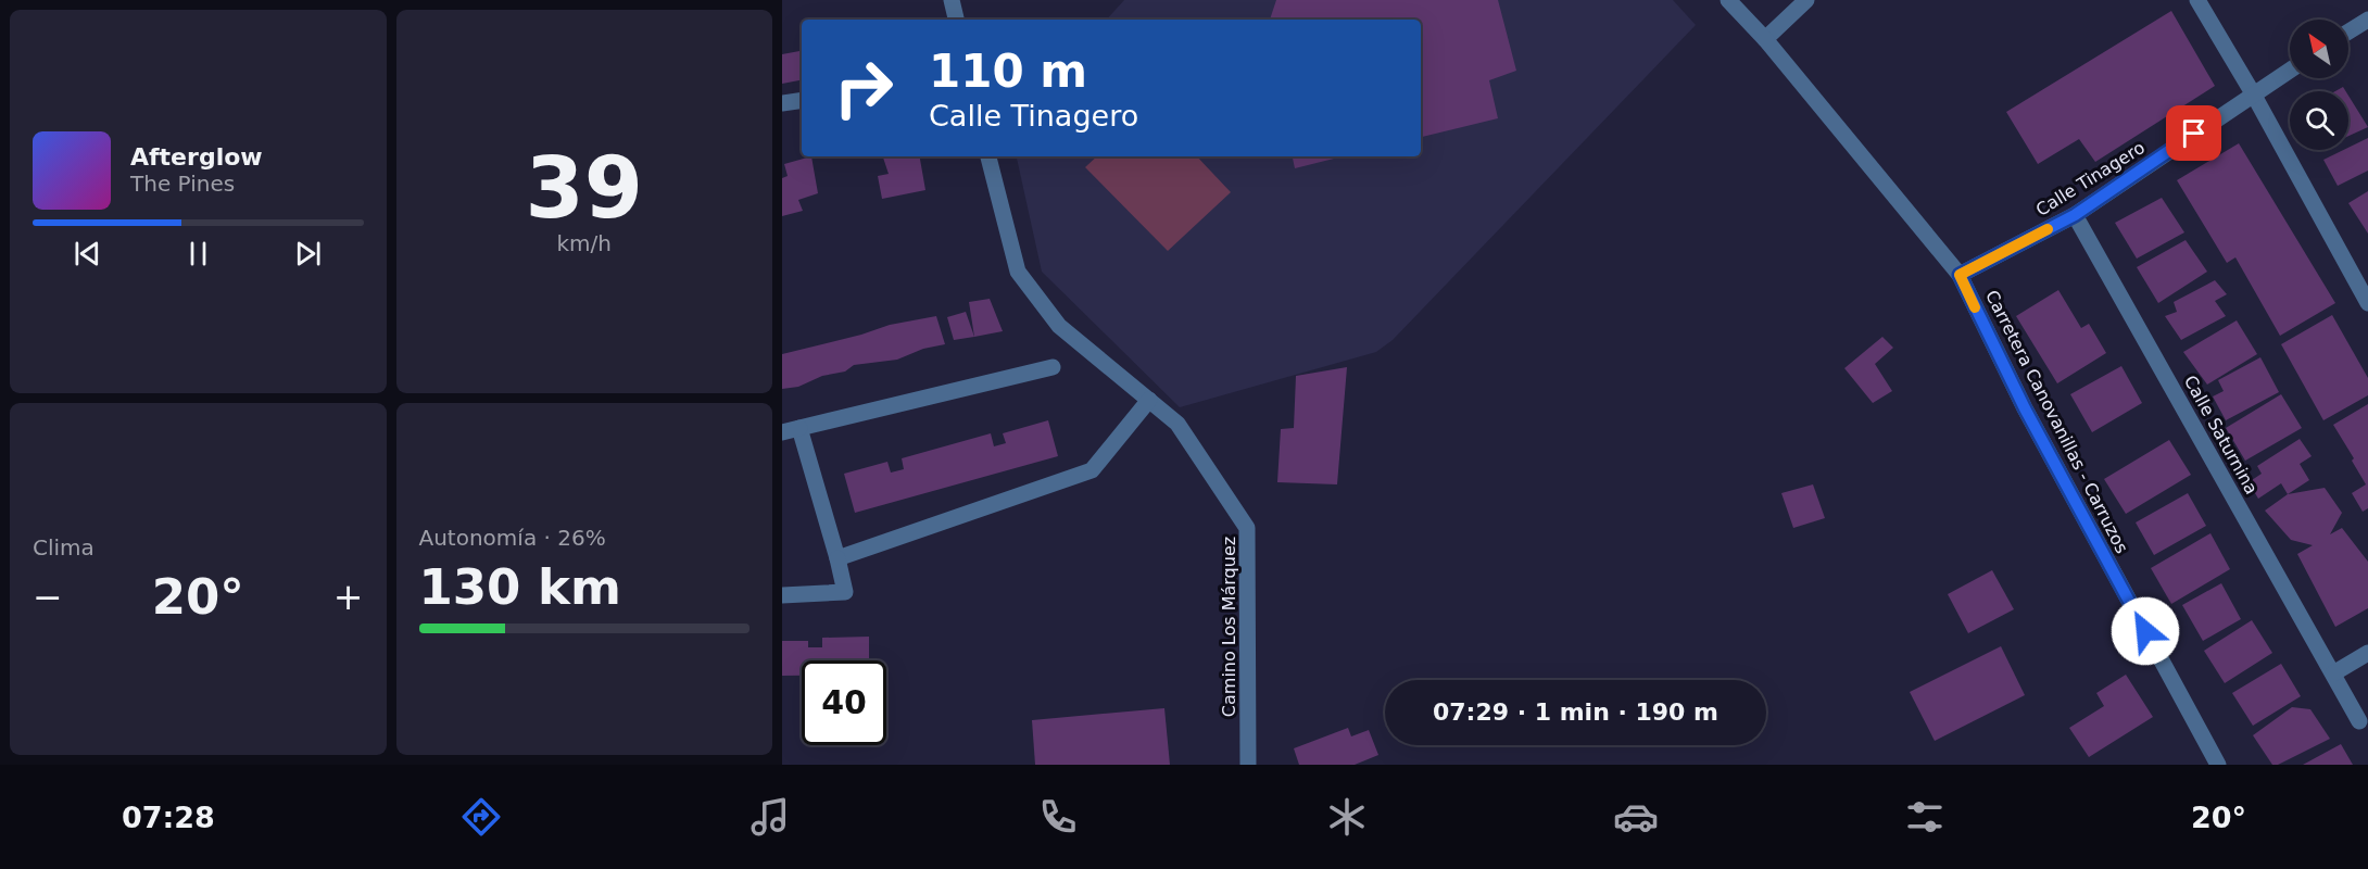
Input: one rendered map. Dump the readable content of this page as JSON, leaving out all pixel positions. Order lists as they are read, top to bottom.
{
  "streets": {
    "street": [
      "Calle Tinagero",
      "Carretera Canovanillas - Carruzos",
      "Calle Saturnina",
      "Camino Los Márquez"
    ]
  },
  "crossings": [
    ["Calle Tinagero", "Carretera Canovanillas - Carruzos"],
    ["Calle Tinagero", "Calle Saturnina"]
  ],
  "north": "top left",
  "page": {
    "tile": [
      ["39", "km/h"],
      "Clima",
      ["Autonomía · 26%", "130 km"]
    ],
    "turn": ["110 m", "Calle Tinagero"],
    "song": ["Afterglow", "The Pines"],
    "heat": ["−", "20°", "+"],
    "limit": "40",
    "trip": "07:29 · 1 min · 190 m",
    "tabs": ["07:28", "20°"]
  }
}
